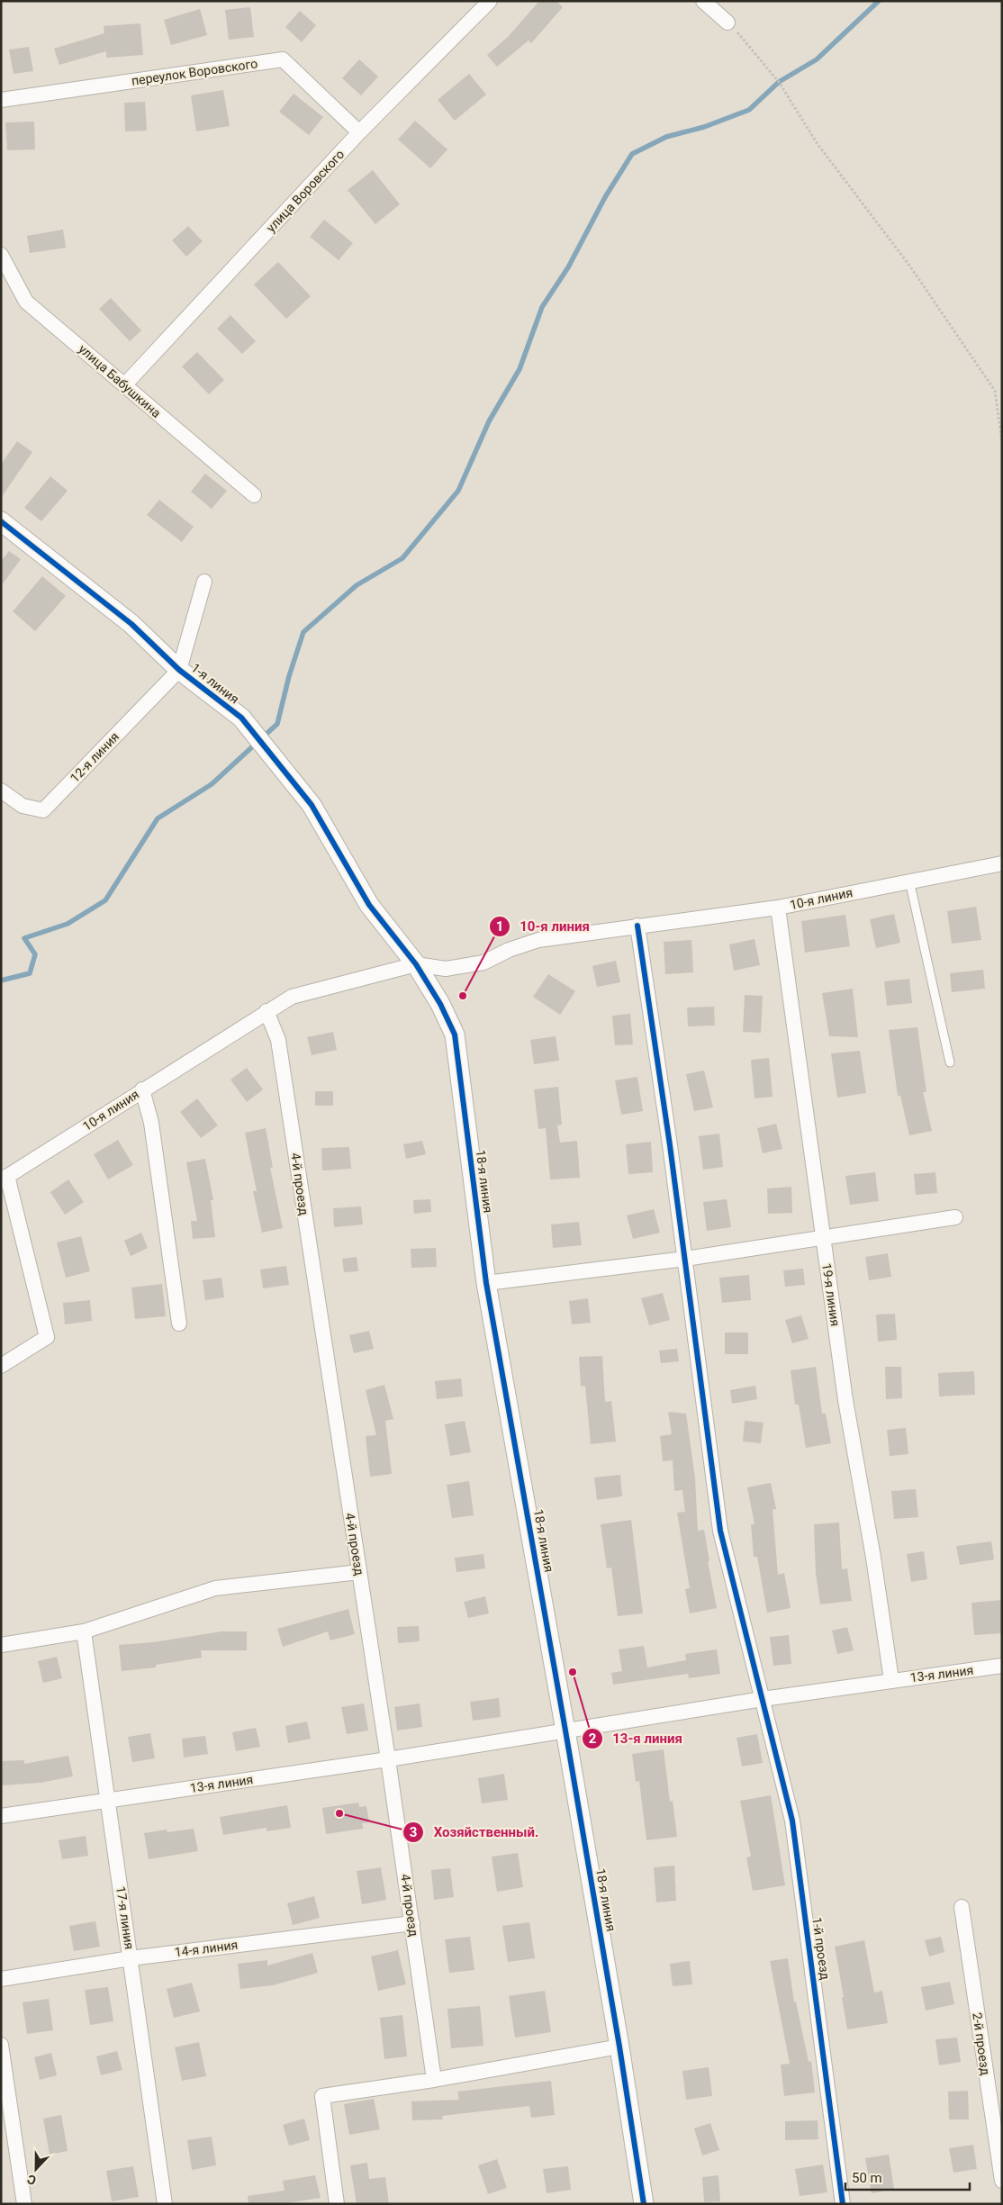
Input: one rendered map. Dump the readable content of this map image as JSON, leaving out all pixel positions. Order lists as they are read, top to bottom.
{
  "streets": {
    "street": [
      "переулок Воровского",
      "улица Воровского",
      "улица Бабушкина",
      "1-я линия",
      "12-я линия",
      "10-я линия",
      "18-я линия",
      "4-й проезд",
      "19-я линия",
      "13-я линия",
      "17-я линия",
      "14-я линия",
      "1-й проезд",
      "2-й проезд"
    ]
  },
  "crossings": [
    ["переулок Воровского", "улица Воровского"],
    ["улица Воровского", "улица Бабушкина"],
    ["1-я линия", "12-я линия"],
    ["1-я линия", "18-я линия"],
    ["10-я линия", "18-я линия"],
    ["10-я линия", "4-й проезд"],
    ["10-я линия", "19-я линия"],
    ["10-я линия", "1-й проезд"],
    ["18-я линия", "13-я линия"],
    ["4-й проезд", "13-я линия"],
    ["4-й проезд", "14-я линия"],
    ["19-я линия", "13-я линия"],
    ["13-я линия", "17-я линия"],
    ["13-я линия", "1-й проезд"],
    ["17-я линия", "14-я линия"]
  ],
  "places": ["10-я линия", "13-я линия", "Хозяйственный."],
  "scale_bar": "50 m",
  "north": "bottom"
}
